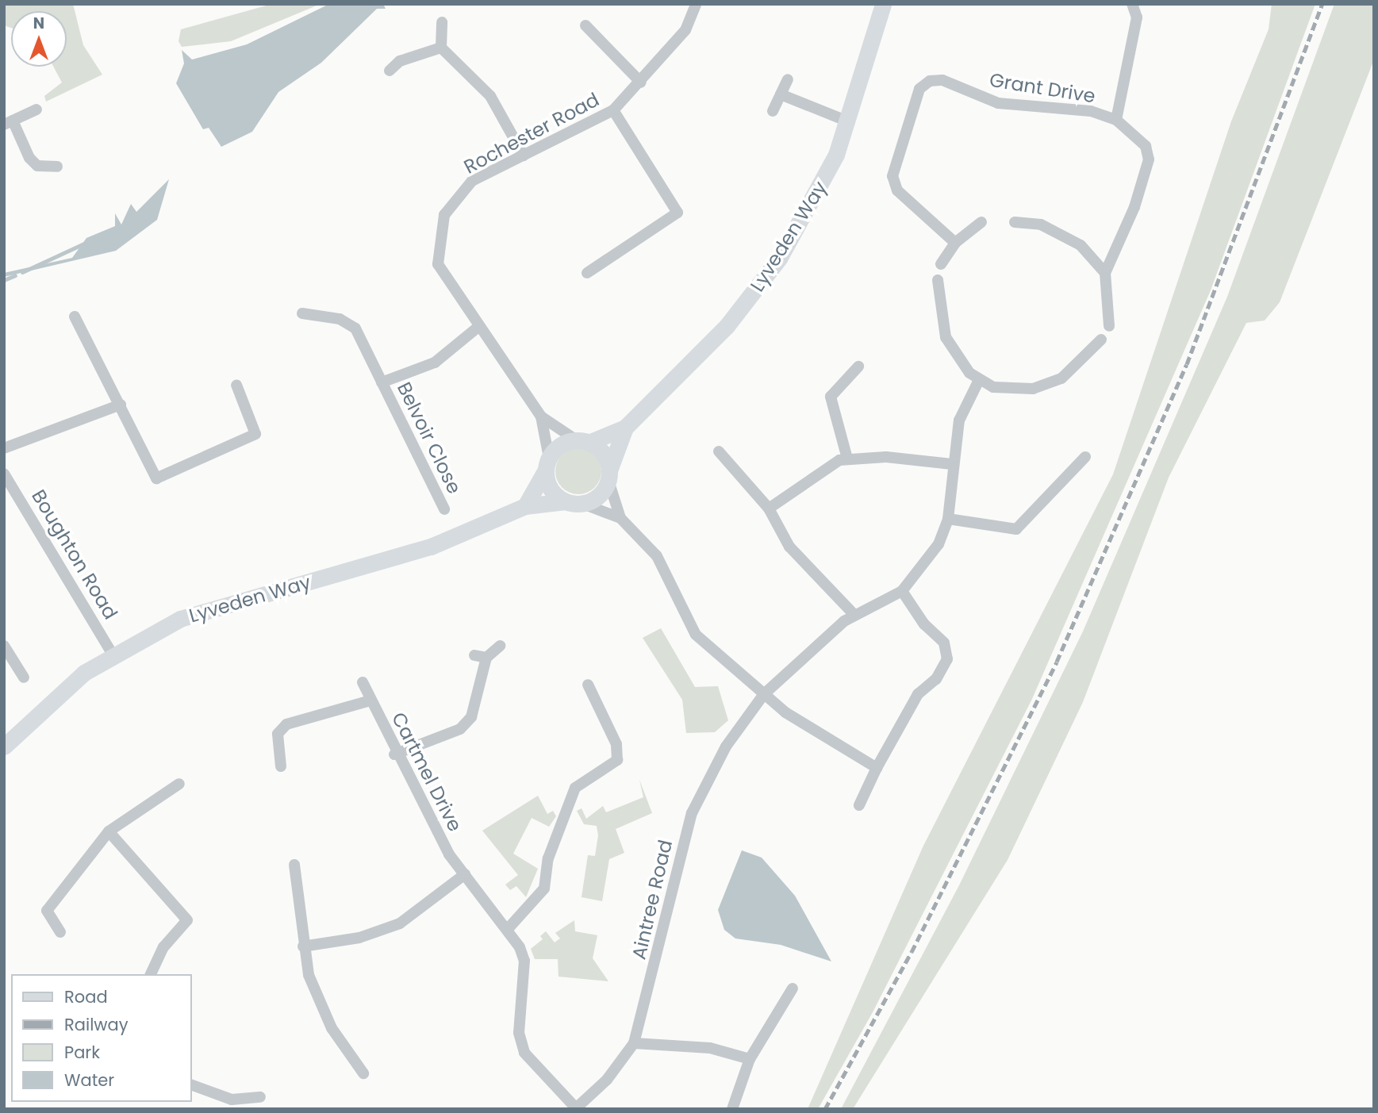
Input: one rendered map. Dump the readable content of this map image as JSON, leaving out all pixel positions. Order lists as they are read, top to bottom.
{
  "streets": {
    "street": [
      "Grant Drive",
      "Rochester Road",
      "Lyveden Way",
      "Belvoir Close",
      "Boughton Road",
      "Cartmel Drive",
      "Aintree Road"
    ]
  },
  "crossings": [
    ["Rochester Road", "Lyveden Way"],
    ["Rochester Road", "Belvoir Close"],
    ["Lyveden Way", "Boughton Road"],
    ["Cartmel Drive", "Aintree Road"]
  ],
  "legend": [
    "Road",
    "Railway",
    "Park",
    "Water"
  ],
  "north": "top"
}
